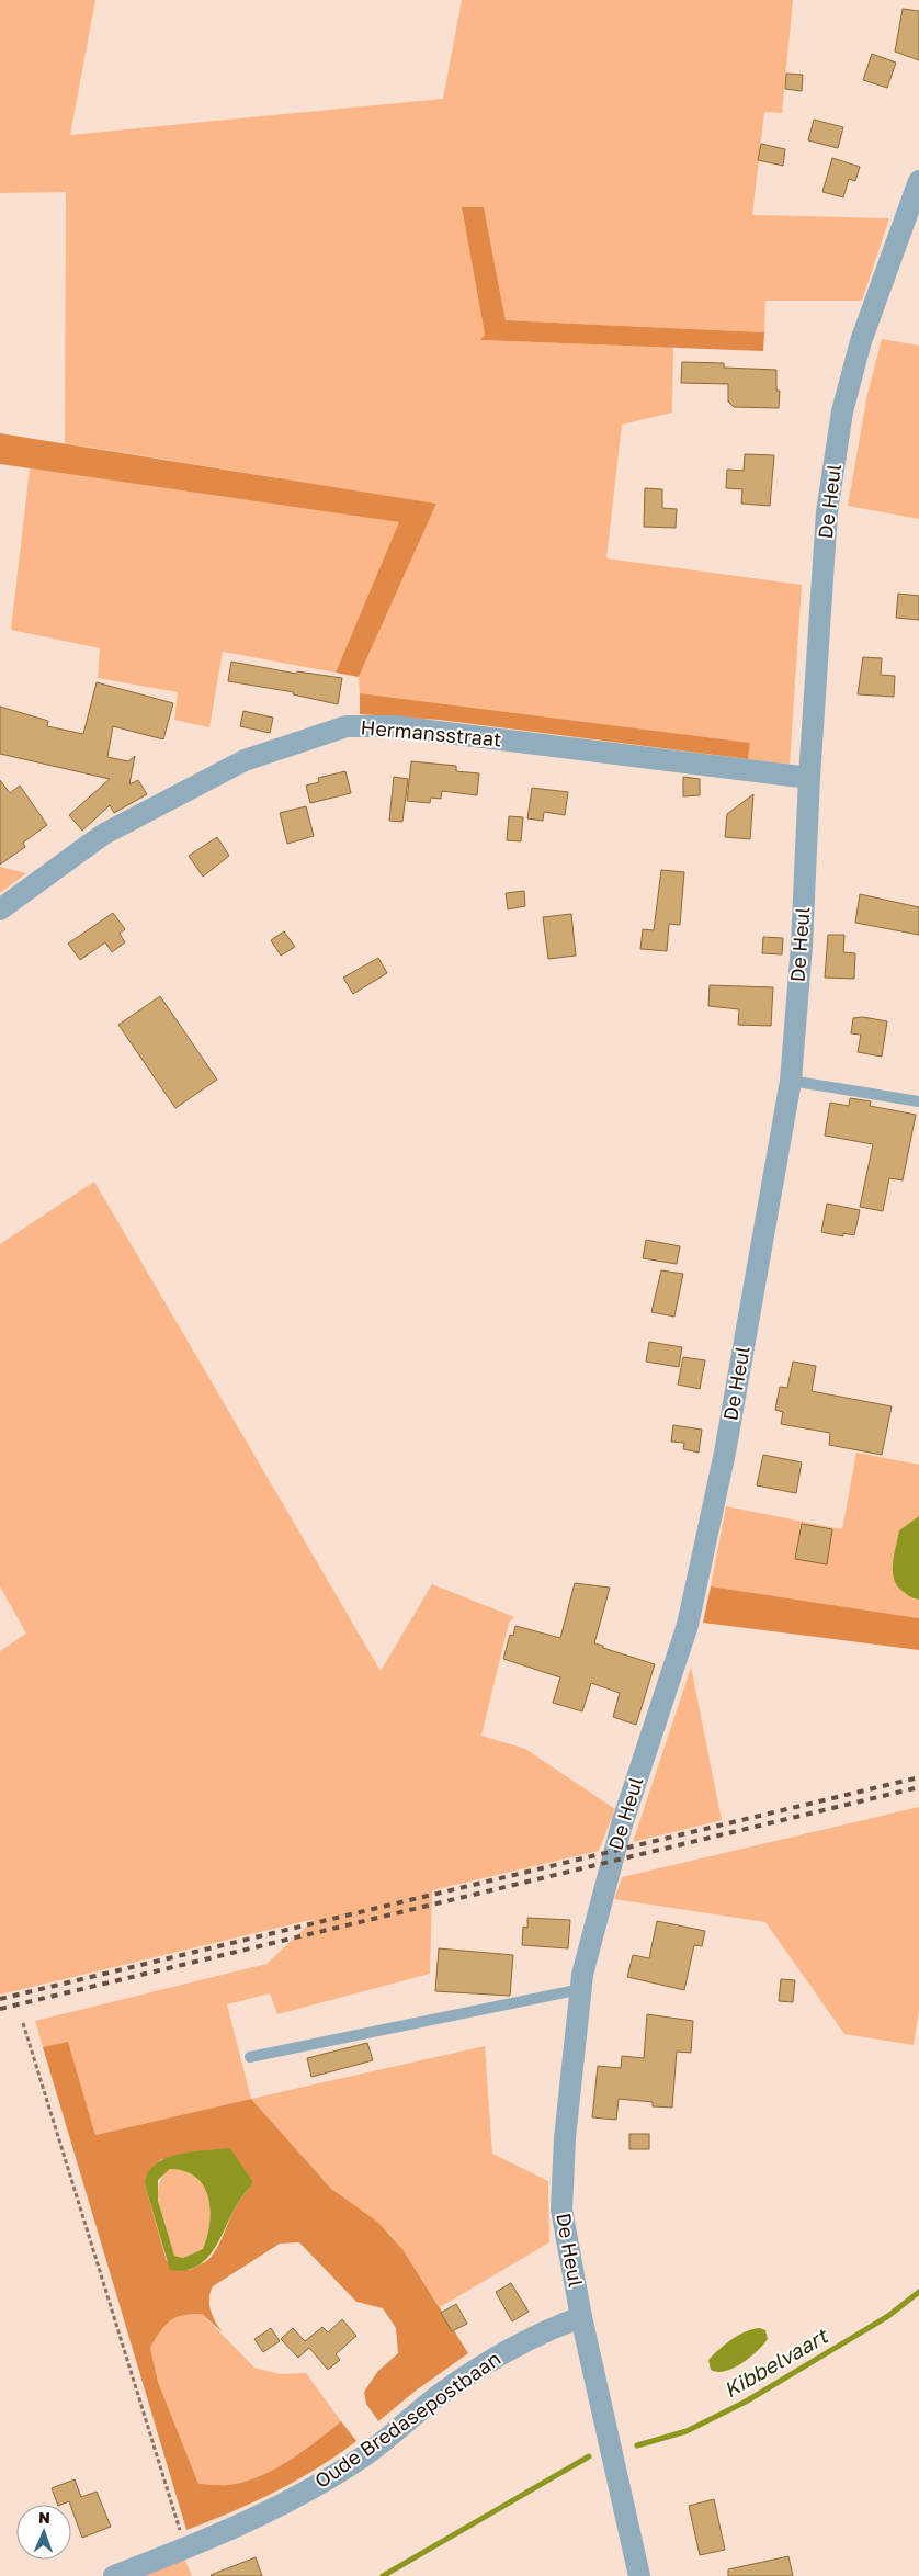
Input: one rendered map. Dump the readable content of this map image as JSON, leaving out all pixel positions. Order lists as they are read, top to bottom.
{
  "streets": {
    "street": ["De Heul", "Hermansstraat", "Oude Bredasepostbaan"]
  },
  "crossings": [
    ["De Heul", "Hermansstraat"],
    ["De Heul", "Oude Bredasepostbaan"]
  ],
  "water": ["Kibbelvaart"],
  "north": "top"
}
